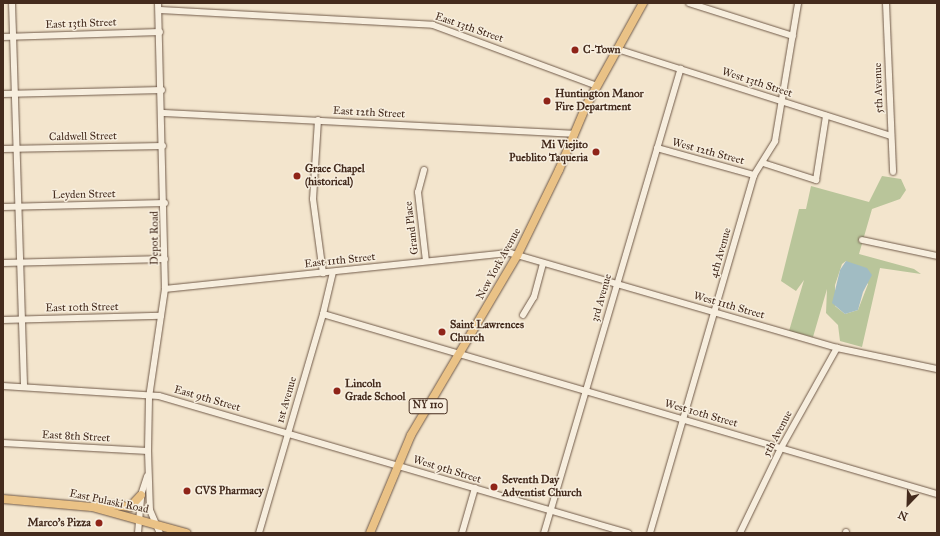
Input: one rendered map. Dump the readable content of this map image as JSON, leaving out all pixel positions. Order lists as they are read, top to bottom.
{
  "streets": {
    "main road": ["New York Avenue", "NY 110", "East Pulaski Road"],
    "street": [
      "East 13th Street",
      "West 13th Street",
      "5th Avenue",
      "East 12th Street",
      "Caldwell Street",
      "West 12th Street",
      "Leyden Street",
      "Grand Place",
      "Depot Road",
      "4th Avenue",
      "East 11th Street",
      "3rd Avenue",
      "West 11th Street",
      "East 10th Street",
      "East 9th Street",
      "1st Avenue",
      "West 10th Street",
      "East 8th Street",
      "West 9th Street"
    ]
  },
  "crossings": [
    ["East 13th Street", "Depot Road"],
    ["East 13th Street", "New York Avenue"],
    ["West 13th Street", "5th Avenue"],
    ["West 13th Street", "4th Avenue"],
    ["West 13th Street", "New York Avenue"],
    ["West 13th Street", "3rd Avenue"],
    ["5th Avenue", "West 11th Street"],
    ["5th Avenue", "West 10th Street"],
    ["East 12th Street", "Depot Road"],
    ["East 12th Street", "New York Avenue"],
    ["Caldwell Street", "Depot Road"],
    ["West 12th Street", "4th Avenue"],
    ["West 12th Street", "3rd Avenue"],
    ["Leyden Street", "Depot Road"],
    ["Grand Place", "East 11th Street"],
    ["Depot Road", "East 11th Street"],
    ["Depot Road", "East 10th Street"],
    ["Depot Road", "East 9th Street"],
    ["Depot Road", "East 8th Street"],
    ["Depot Road", "East Pulaski Road"],
    ["4th Avenue", "West 11th Street"],
    ["4th Avenue", "West 10th Street"],
    ["East 11th Street", "New York Avenue"],
    ["East 11th Street", "West 11th Street"],
    ["East 11th Street", "1st Avenue"],
    ["New York Avenue", "West 11th Street"],
    ["New York Avenue", "East 9th Street"],
    ["New York Avenue", "West 10th Street"],
    ["New York Avenue", "West 9th Street"],
    ["3rd Avenue", "West 11th Street"],
    ["3rd Avenue", "West 10th Street"],
    ["3rd Avenue", "West 9th Street"],
    ["East 9th Street", "1st Avenue"],
    ["East 9th Street", "West 9th Street"]
  ],
  "places": [
    "C-Town",
    "Huntington Manor Fire Department",
    "Mi Viejito Pueblito Taqueria",
    "Grace Chapel (historical)",
    "Saint Lawrences Church",
    "Lincoln Grade School",
    "Seventh Day Adventist Church",
    "CVS Pharmacy",
    "Marco's Pizza"
  ],
  "north": "bottom left"
}
